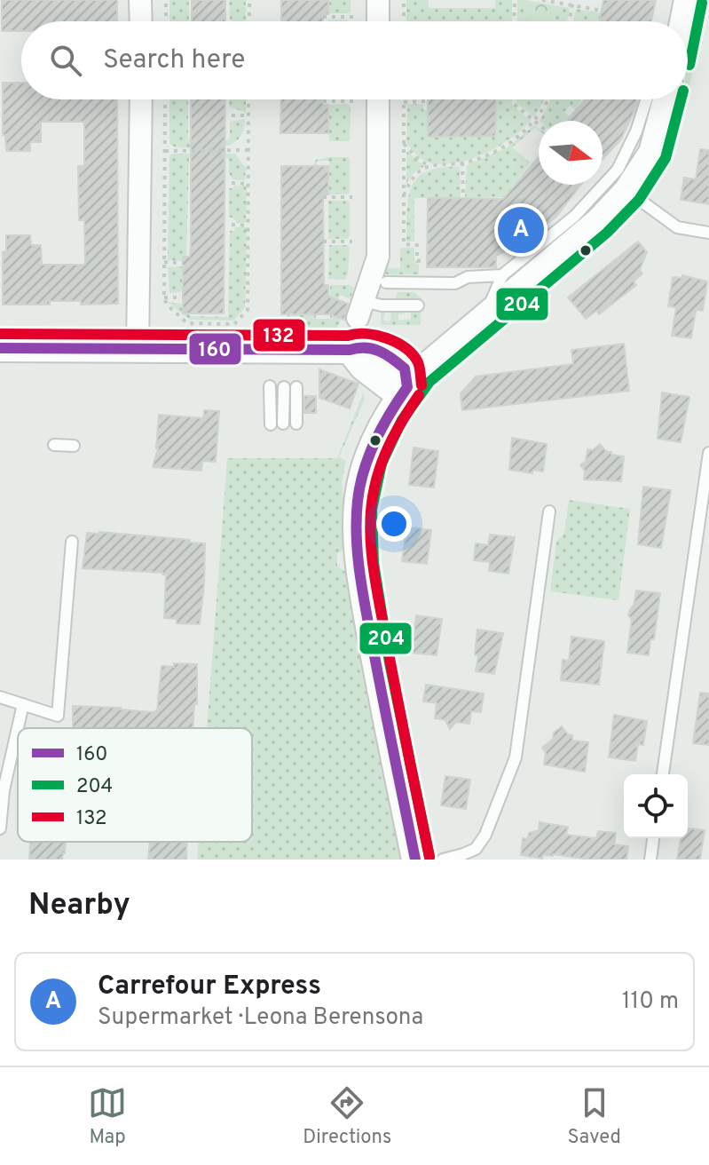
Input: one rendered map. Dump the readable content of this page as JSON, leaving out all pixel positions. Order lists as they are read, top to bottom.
{
  "lines": ["transit line 204", "transit line 132", "transit line 160"],
  "legend": ["160", "204", "132"],
  "north": "right",
  "page": {
    "search": "Search here",
    "pins": "A",
    "heading": "Nearby",
    "list": [
      {
        "mark": "A",
        "name": "Carrefour Express",
        "note": "Supermarket · Leona Berensona",
        "value": "110 m"
      }
    ],
    "nav": ["Map", "Directions", "Saved"]
  }
}
